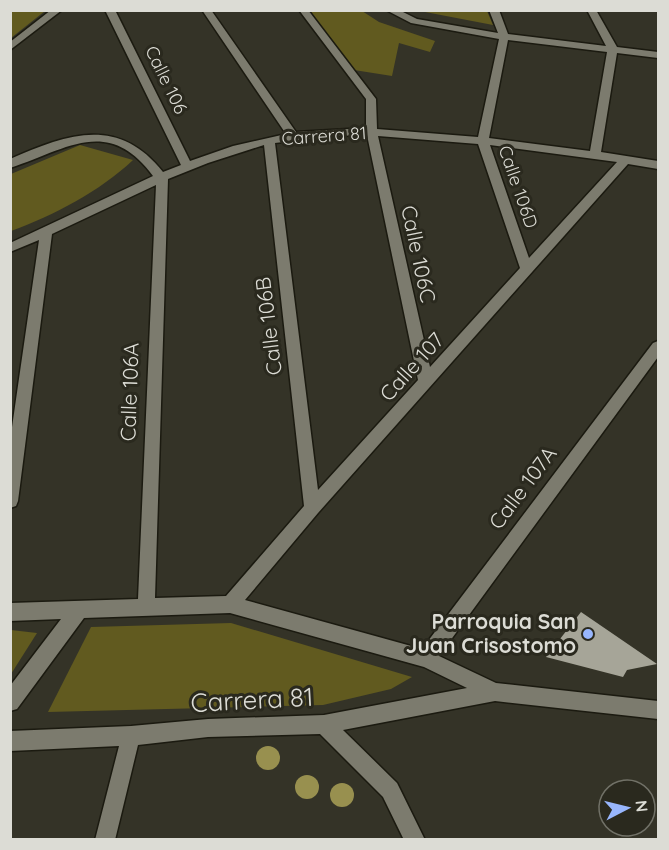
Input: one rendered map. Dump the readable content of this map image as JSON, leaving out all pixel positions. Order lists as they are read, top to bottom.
{
  "streets": {
    "street": [
      "Calle 106",
      "Carrera 81",
      "Calle 106D",
      "Calle 106C",
      "Calle 106B",
      "Calle 107",
      "Calle 106A",
      "Calle 107A"
    ]
  },
  "crossings": [
    ["Calle 106", "Carrera 81"],
    ["Carrera 81", "Calle 106D"],
    ["Carrera 81", "Calle 106C"],
    ["Carrera 81", "Calle 106B"],
    ["Carrera 81", "Calle 107"],
    ["Carrera 81", "Calle 106A"],
    ["Carrera 81", "Calle 107A"],
    ["Calle 106D", "Calle 107"],
    ["Calle 106C", "Calle 107"],
    ["Calle 106B", "Calle 107"]
  ],
  "places": ["Parroquia San Juan Crisostomo"],
  "north": "right"
}
